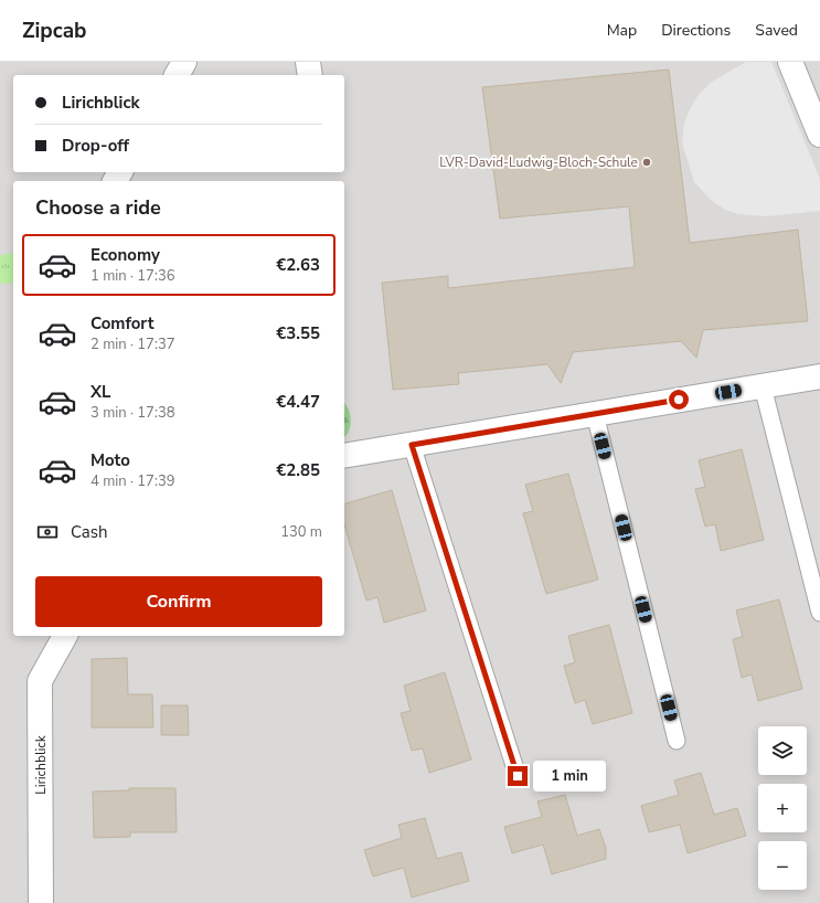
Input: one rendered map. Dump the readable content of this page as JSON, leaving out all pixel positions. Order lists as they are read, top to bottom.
{
  "streets": {
    "street": ["Lirichblick"]
  },
  "places": ["LVR-David-Ludwig-Bloch-Schule"],
  "page": {
    "header": "Zipcab",
    "nav": ["Map", "Directions", "Saved"],
    "banner": ["Lirichblick", "Drop-off"],
    "heading": "Choose a ride",
    "list": [
      {
        "name": "Economy",
        "note": "1 min · 17:36",
        "value": "€2.63"
      },
      {
        "name": "Comfort",
        "note": "2 min · 17:37",
        "value": "€3.55"
      },
      {
        "name": "XL",
        "note": "3 min · 17:38",
        "value": "€4.47"
      },
      {
        "name": "Moto",
        "note": "4 min · 17:39",
        "value": "€2.85"
      }
    ],
    "pay": ["Cash", "130 m"],
    "buttons": "Confirm",
    "map_buttons": ["+", "−"],
    "bubble": "1 min"
  }
}
